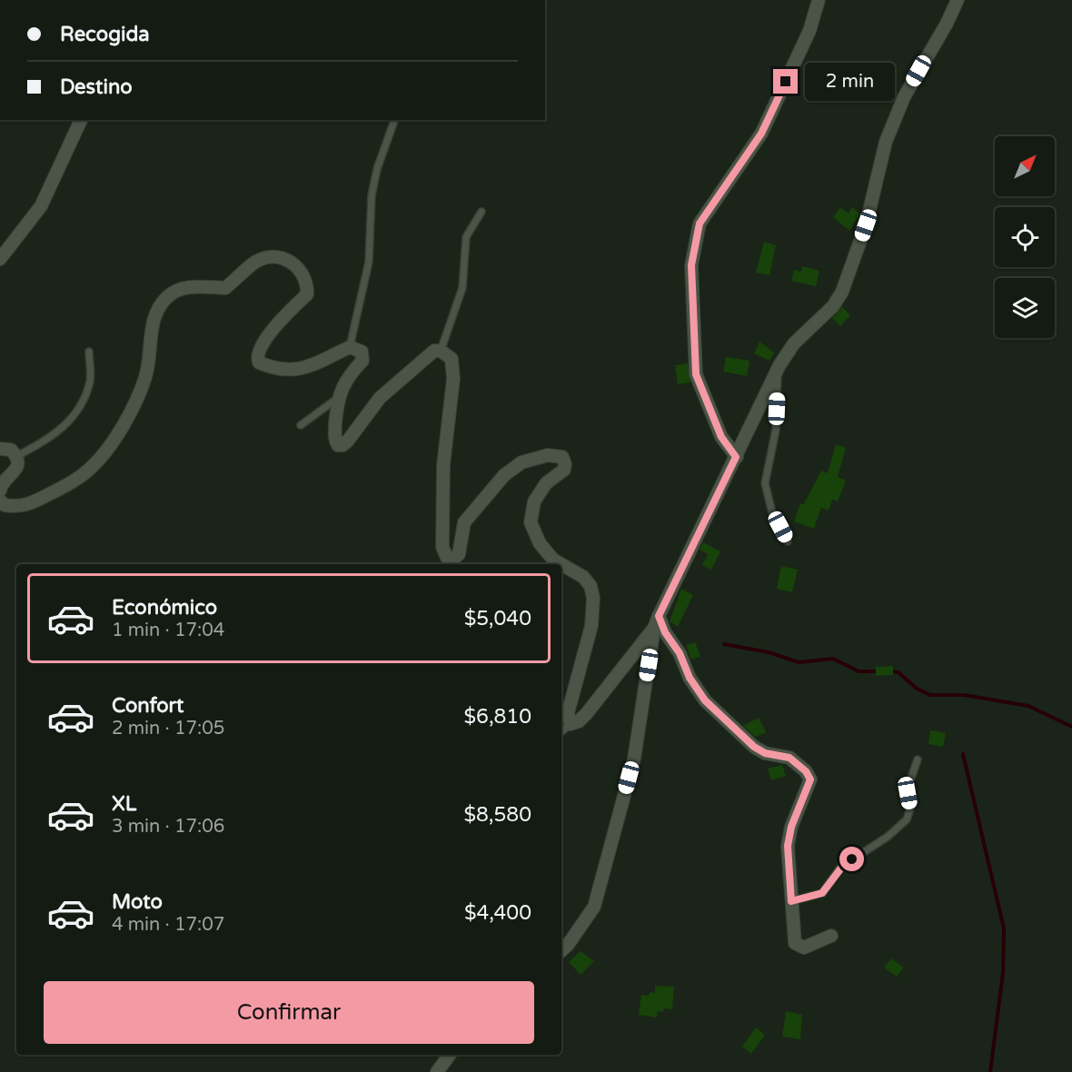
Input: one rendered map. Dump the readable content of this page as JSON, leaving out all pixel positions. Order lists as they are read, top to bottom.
{
  "north": "top right",
  "page": {
    "banner": ["Recogida", "Destino"],
    "bubble": "2 min",
    "list": [
      {
        "name": "Económico",
        "note": "1 min · 17:04",
        "value": "$5,040"
      },
      {
        "name": "Confort",
        "note": "2 min · 17:05",
        "value": "$6,810"
      },
      {
        "name": "XL",
        "note": "3 min · 17:06",
        "value": "$8,580"
      },
      {
        "name": "Moto",
        "note": "4 min · 17:07",
        "value": "$4,400"
      }
    ],
    "buttons": "Confirmar"
  }
}
